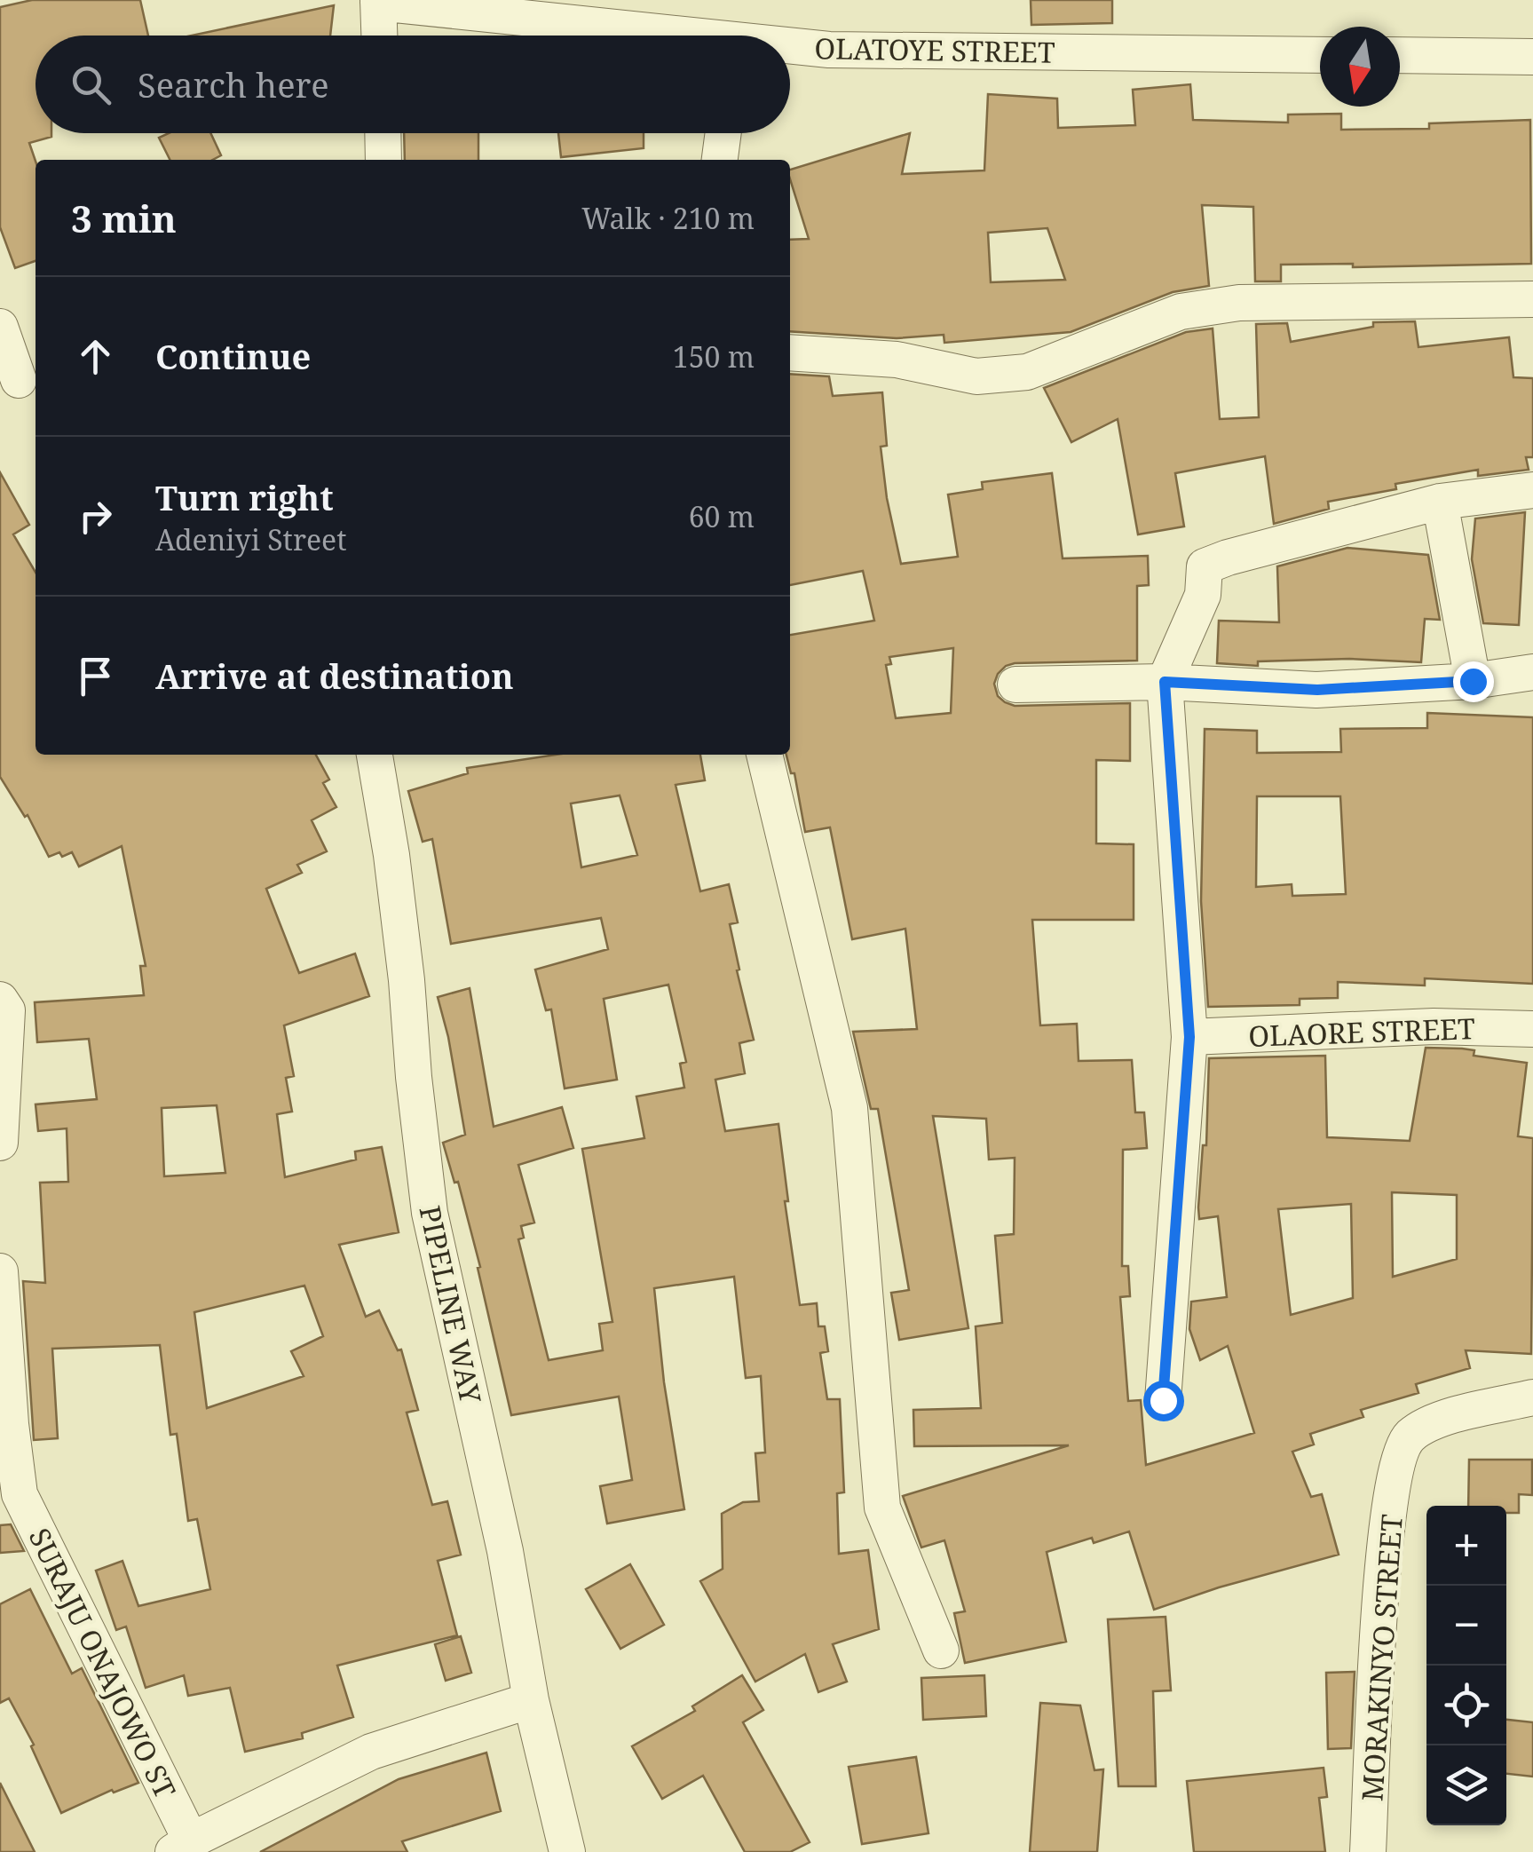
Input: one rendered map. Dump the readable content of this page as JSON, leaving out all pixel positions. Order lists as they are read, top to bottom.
{
  "streets": {
    "street": [
      "OLATOYE STREET",
      "OLAORE STREET",
      "PIPELINE WAY",
      "MORAKINYO STREET",
      "SURAJU ONAJOWO ST"
    ]
  },
  "north": "bottom",
  "page": {
    "search": "Search here",
    "heading": ["3 min", "Walk · 210 m"],
    "list": [
      ["Continue", "150 m"],
      ["Turn right", "Adeniyi Street", "60 m"],
      "Arrive at destination"
    ],
    "map_buttons": ["+", "−"]
  }
}
